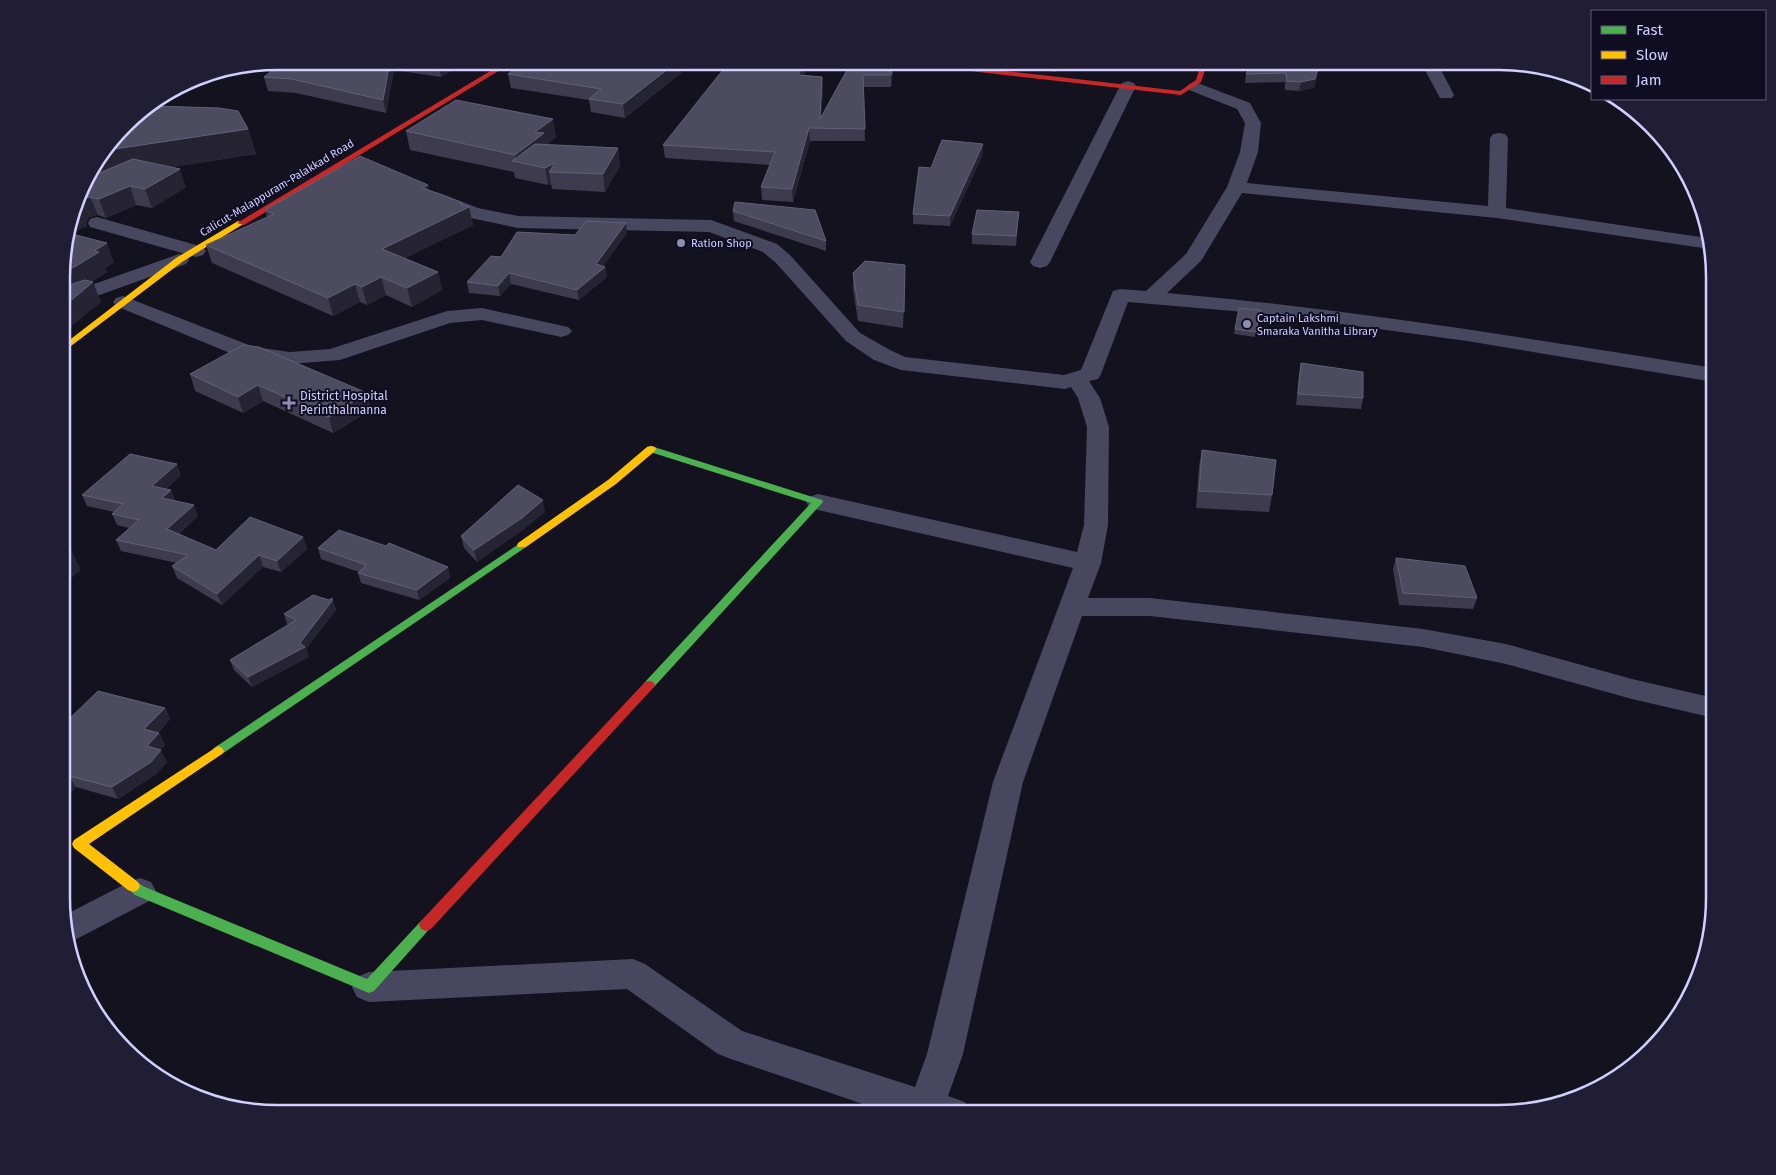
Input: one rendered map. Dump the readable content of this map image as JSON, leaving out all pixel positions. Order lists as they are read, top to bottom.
{
  "streets": {
    "main road": ["Calicut-Malappuram-Palakkad Road"]
  },
  "places": {
    "other": ["Ration Shop", "Captain Lakshmi Smaraka Vanitha Library"],
    "health": ["District Hospital Perinthalmanna"]
  },
  "legend": ["Fast", "Slow", "Jam"]
}
